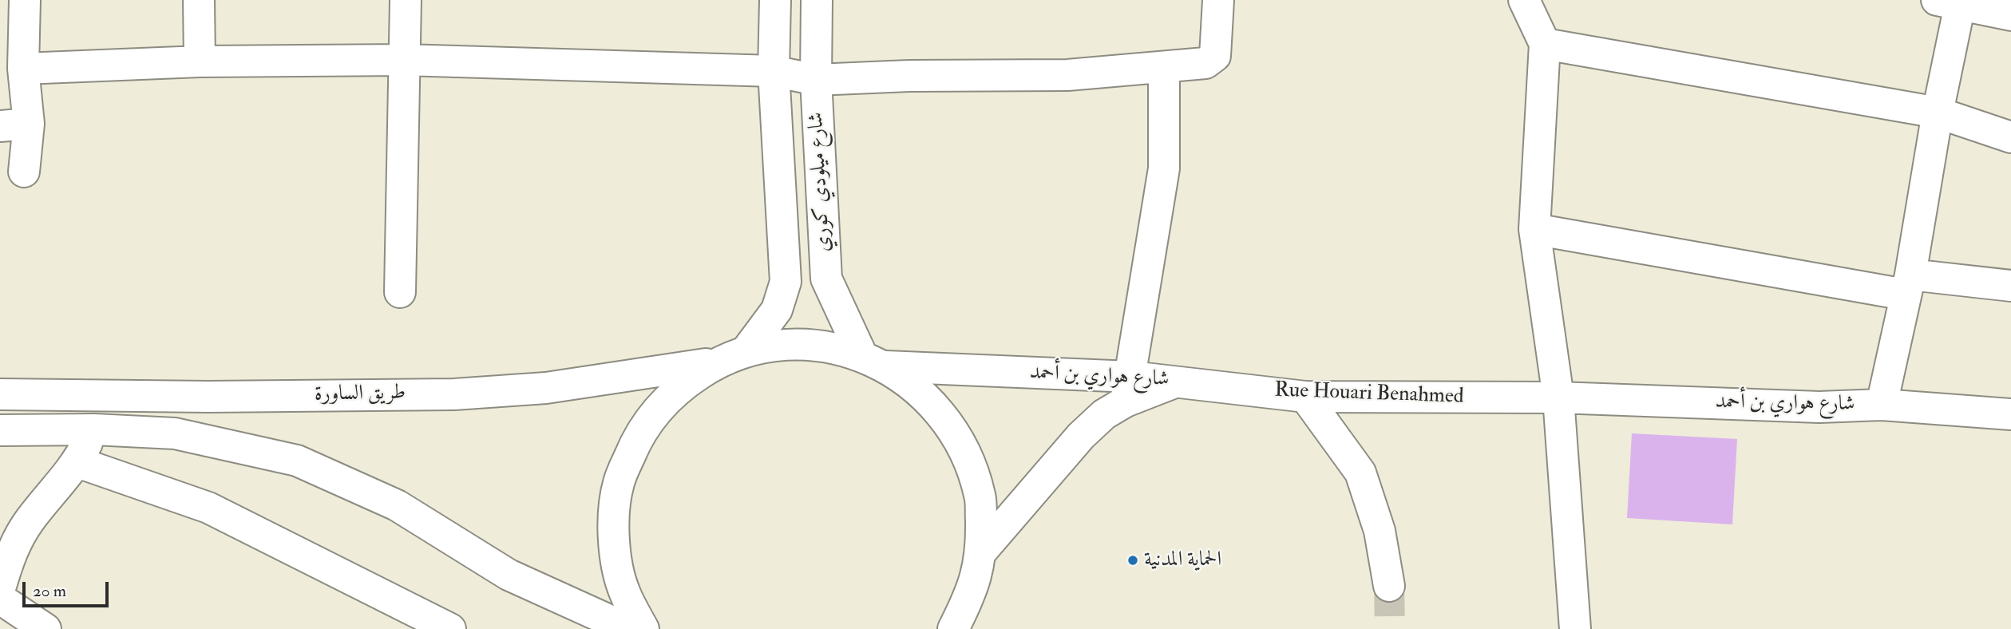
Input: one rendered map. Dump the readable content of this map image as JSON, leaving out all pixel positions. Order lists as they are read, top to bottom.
{
  "streets": {
    "street": [
      "شارع ميلودي كوري",
      "شارع هواري بن أحمد",
      "طريق الساورة",
      "Rue Houari Benahmed"
    ]
  },
  "crossings": [
    ["شارع ميلودي كوري", "شارع هواري بن أحمد"],
    ["شارع هواري بن أحمد", "Rue Houari Benahmed"]
  ],
  "places": ["الحماية المدنية"],
  "scale_bar": "20 m"
}
